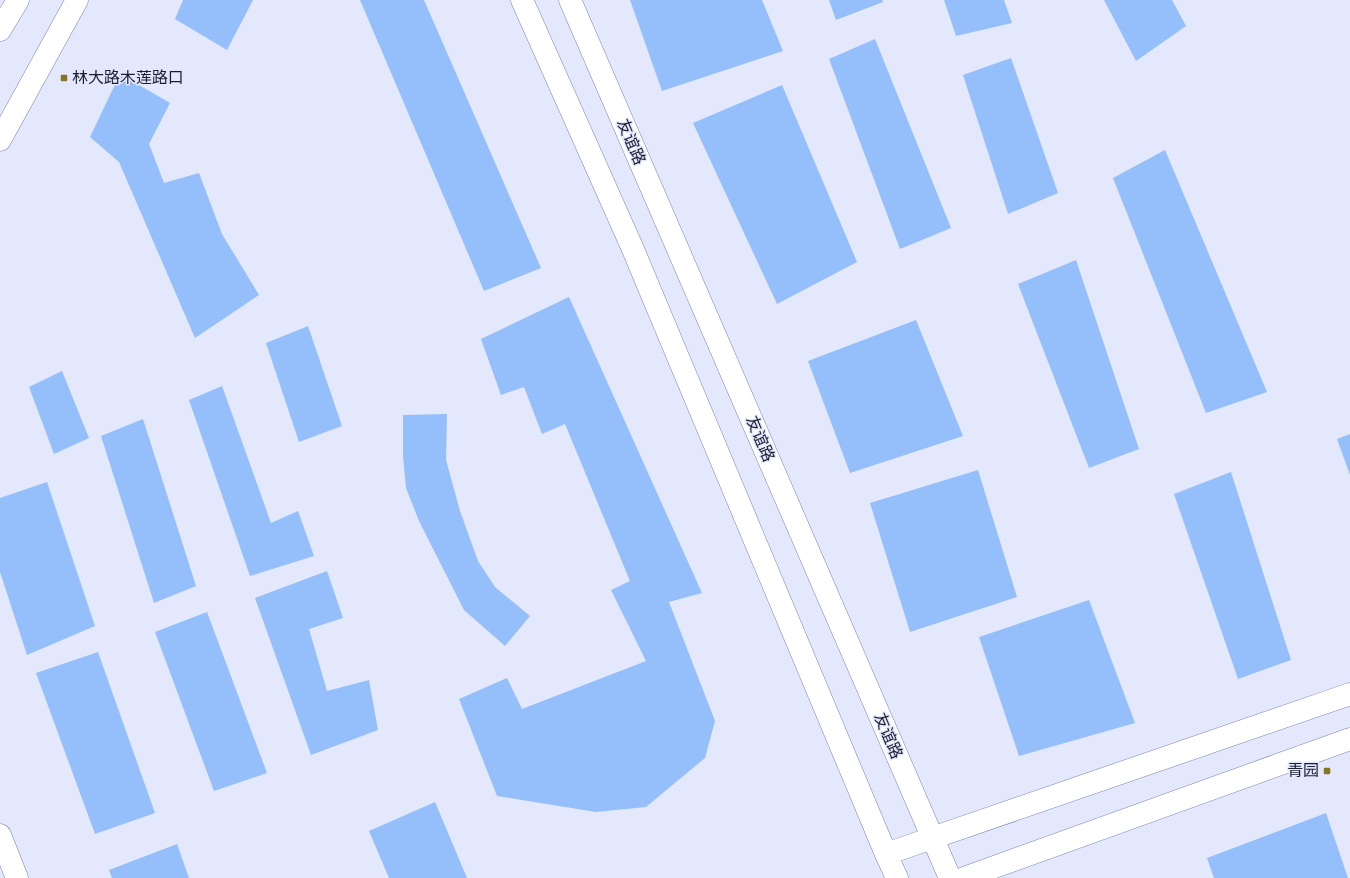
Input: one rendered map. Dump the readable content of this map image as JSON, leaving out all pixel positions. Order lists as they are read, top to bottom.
{
  "streets": {
    "main road": ["友谊路"]
  },
  "places": {
    "transit": ["林大路木莲路口", "青园"]
  }
}
